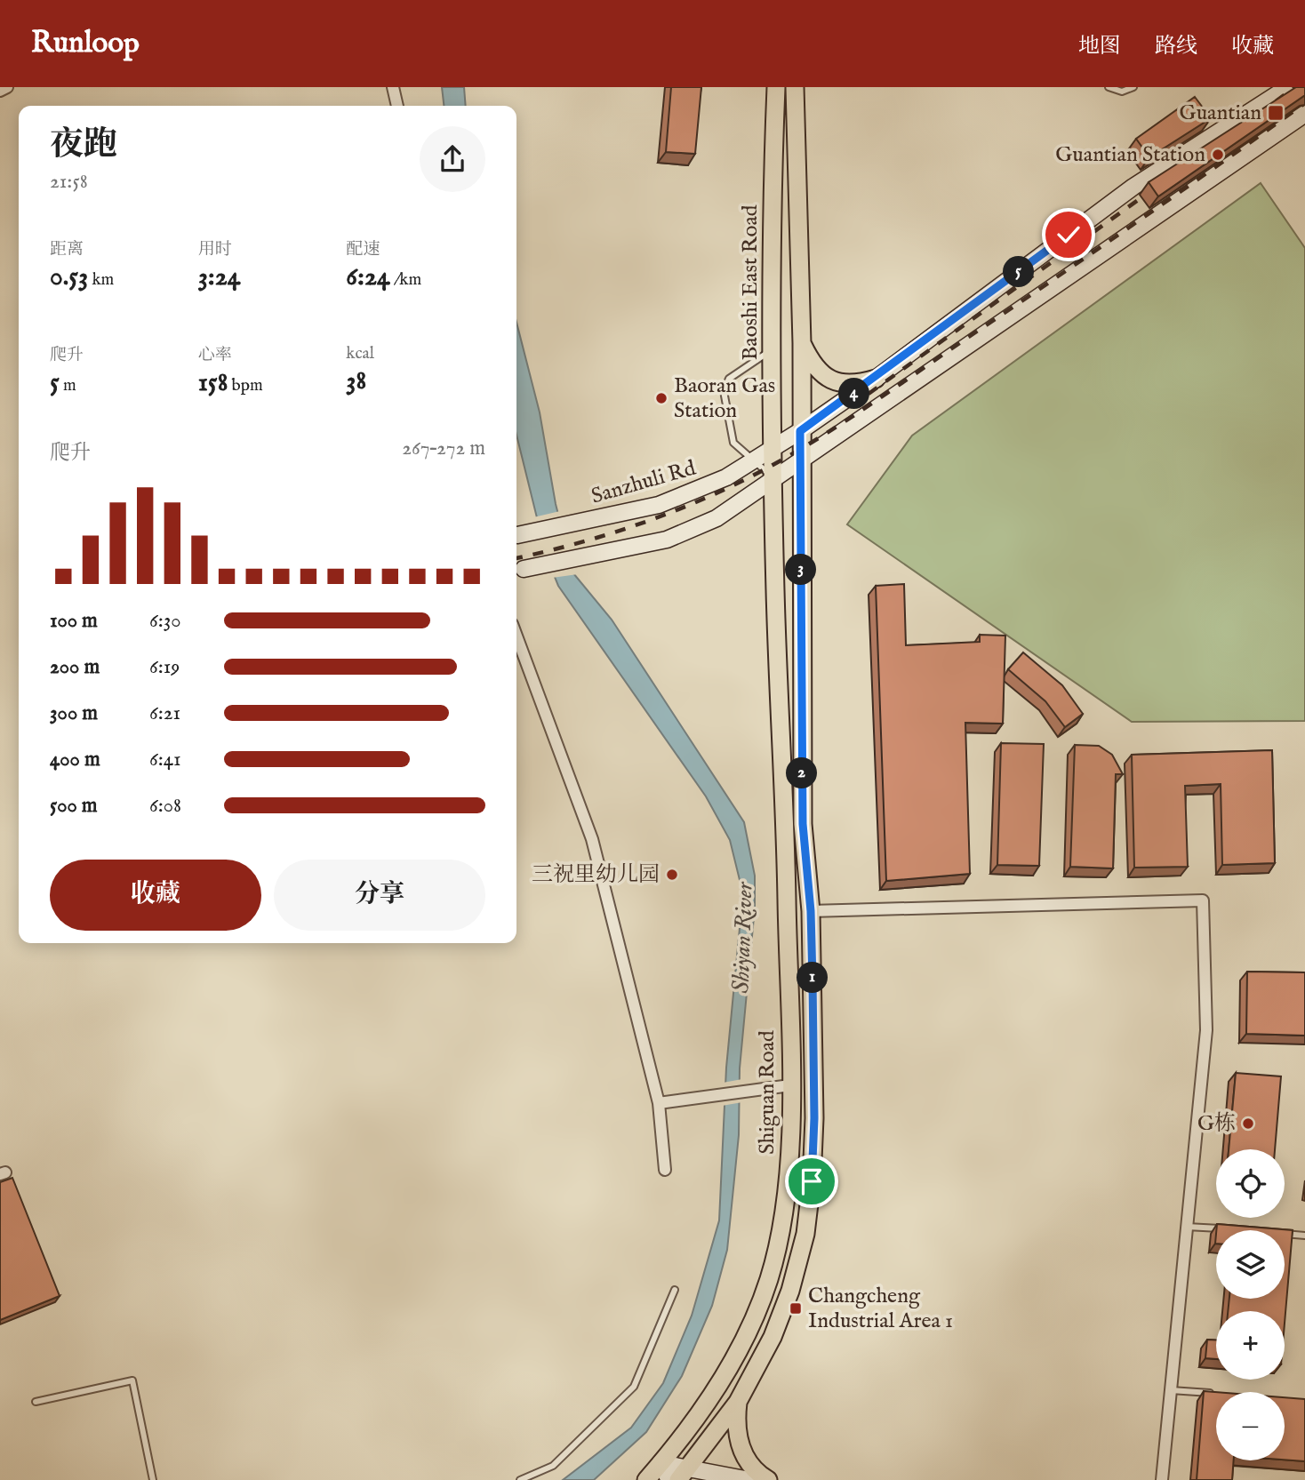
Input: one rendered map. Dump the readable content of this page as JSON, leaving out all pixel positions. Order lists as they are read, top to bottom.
{
  "streets": {
    "main road": ["Baoshi East Road", "Sanzhuli Rd", "Shiguan Road"]
  },
  "crossings": [
    ["Baoshi East Road", "Sanzhuli Rd"],
    ["Baoshi East Road", "Shiguan Road"]
  ],
  "water": ["Shiyan River"],
  "places": {
    "transit": ["Guantian", "Changcheng Industrial Area 1"],
    "other": [
      "Guantian Station",
      "Baoran Gas Station",
      "三祝里幼儿园",
      "G栋"
    ]
  },
  "page": {
    "header": "Runloop",
    "nav": ["地图", "路线", "收藏"],
    "heading": ["夜跑", "21:58"],
    "stats": [
      ["距离", "0.53 km"],
      ["用时", "3:24"],
      ["配速", "6:24 /km"],
      ["爬升", "5 m"],
      ["心率", "158 bpm"],
      ["kcal", "38"]
    ],
    "pins": [
      "5",
      "4",
      "3",
      "2",
      "1"
    ],
    "chart": ["爬升", "267–272 m"],
    "list": [
      {
        "name": "100 m",
        "note": "6:30"
      },
      {
        "name": "200 m",
        "note": "6:19"
      },
      {
        "name": "300 m",
        "note": "6:21"
      },
      {
        "name": "400 m",
        "note": "6:41"
      },
      {
        "name": "500 m",
        "note": "6:08"
      }
    ],
    "buttons": ["收藏", "分享"],
    "map_buttons": ["+", "−"]
  }
}
